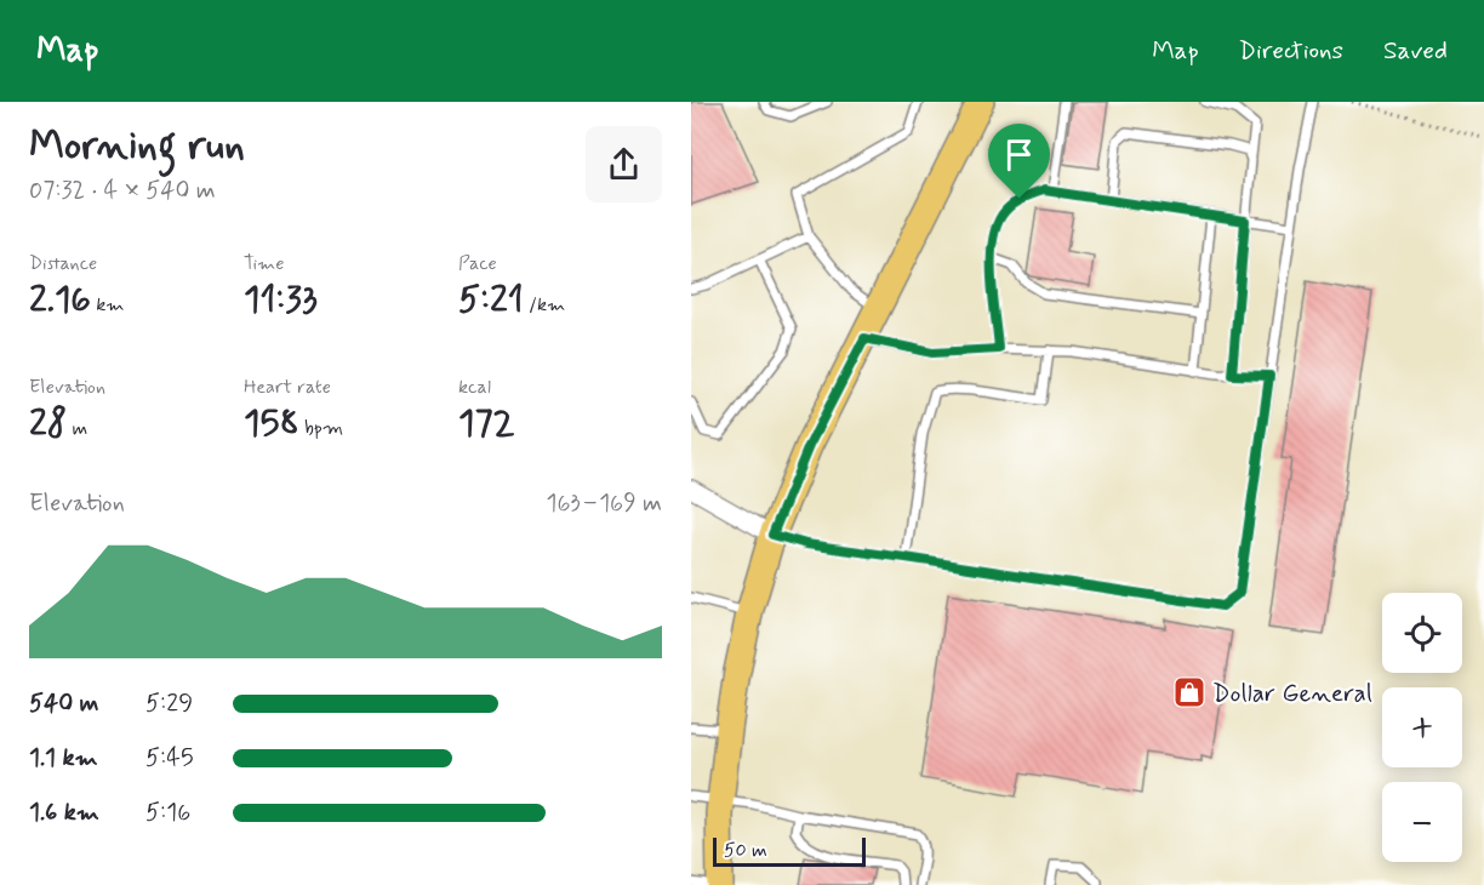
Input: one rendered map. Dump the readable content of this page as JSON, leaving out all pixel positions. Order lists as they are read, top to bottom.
{
  "places": {
    "shop": ["Dollar General"]
  },
  "scale_bar": "50 m",
  "page": {
    "header": "Map",
    "nav": ["Map", "Directions", "Saved"],
    "heading": ["Morning run", "07:32 · 4 × 540 m"],
    "stats": [
      ["Distance", "2.16 km"],
      ["Time", "11:33"],
      ["Pace", "5:21 /km"],
      ["Elevation", "28 m"],
      ["Heart rate", "158 bpm"],
      ["kcal", "172"]
    ],
    "chart": ["Elevation", "163–169 m"],
    "map_buttons": ["+", "−"],
    "list": [
      {
        "name": "540 m",
        "note": "5:29"
      },
      {
        "name": "1.1 km",
        "note": "5:45"
      },
      {
        "name": "1.6 km",
        "note": "5:16"
      }
    ],
    "scale": "50 m"
  }
}
